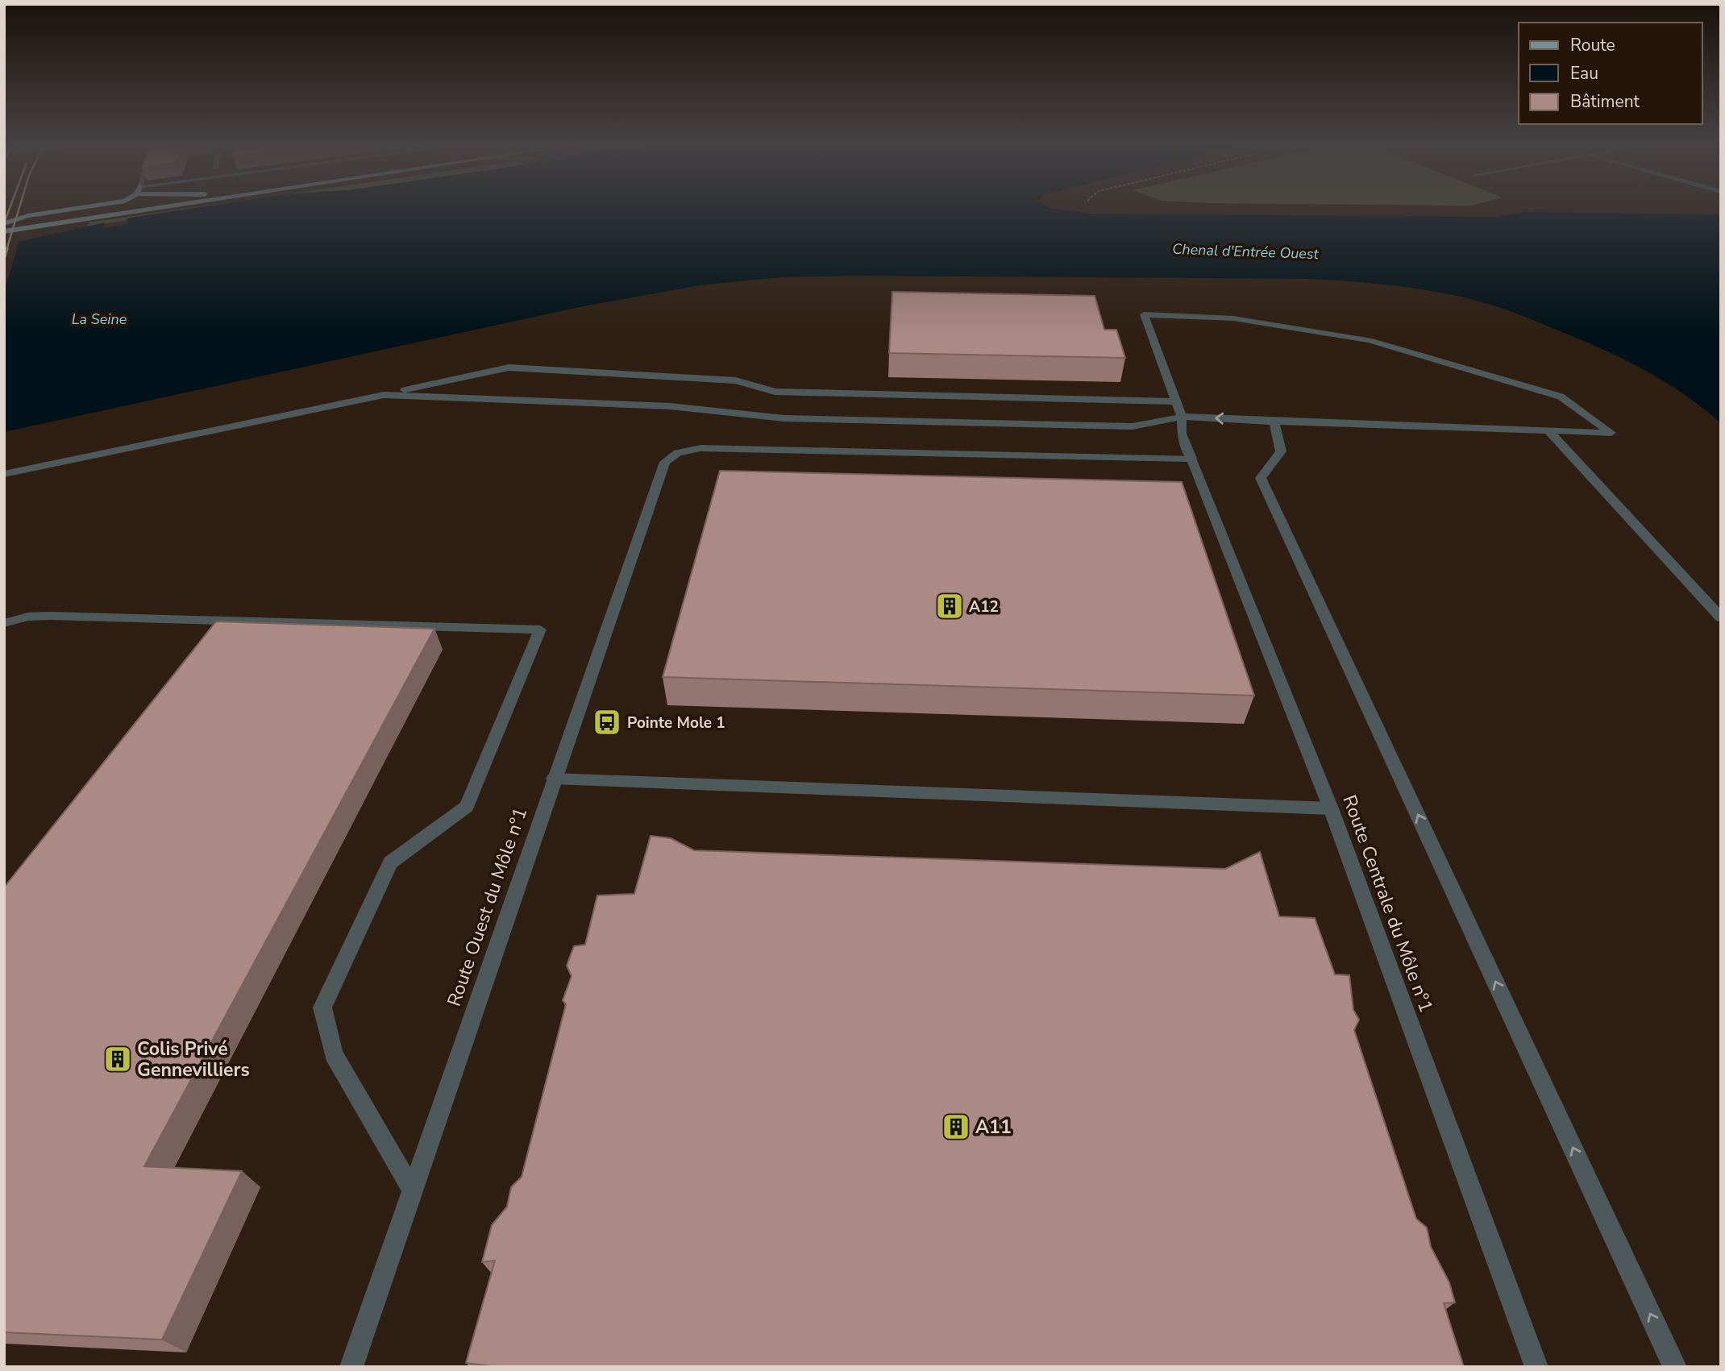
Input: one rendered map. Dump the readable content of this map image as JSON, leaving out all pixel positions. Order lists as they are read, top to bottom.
{
  "streets": {
    "street": ["Route Centrale du Môle n°1", "Route Ouest du Môle n°1"]
  },
  "crossings": [
    ["Route Centrale du Môle n°1", "Route Ouest du Môle n°1"]
  ],
  "water": ["Chenal d'Entrée Ouest", "La Seine"],
  "places": {
    "building": ["A12", "Colis Privé Gennevilliers", "A11"],
    "bus stop": ["Pointe Mole 1"]
  },
  "legend": ["Route", "Eau", "Bâtiment"]
}
